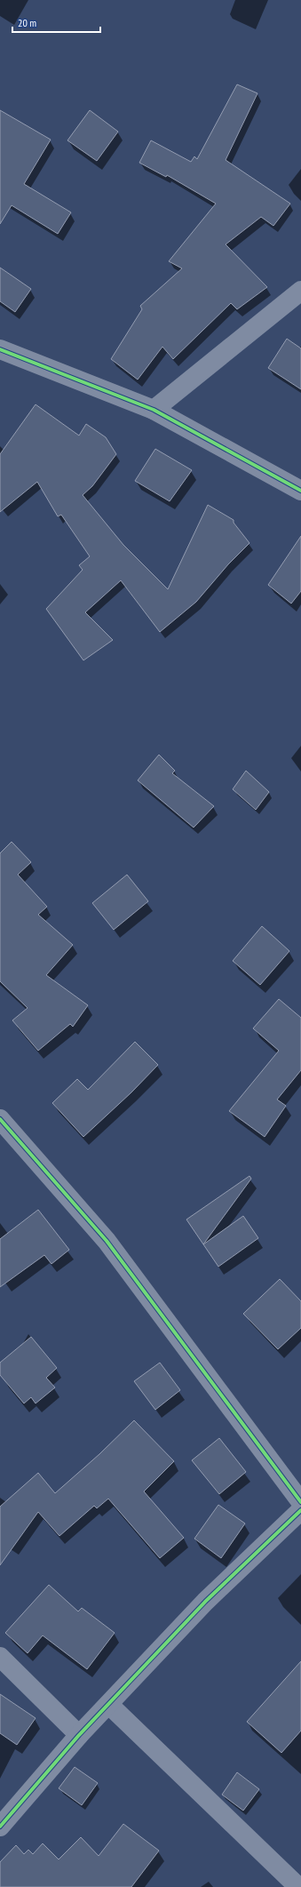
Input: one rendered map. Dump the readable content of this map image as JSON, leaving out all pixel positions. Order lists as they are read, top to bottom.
{
  "scale_bar": "20 m"
}
